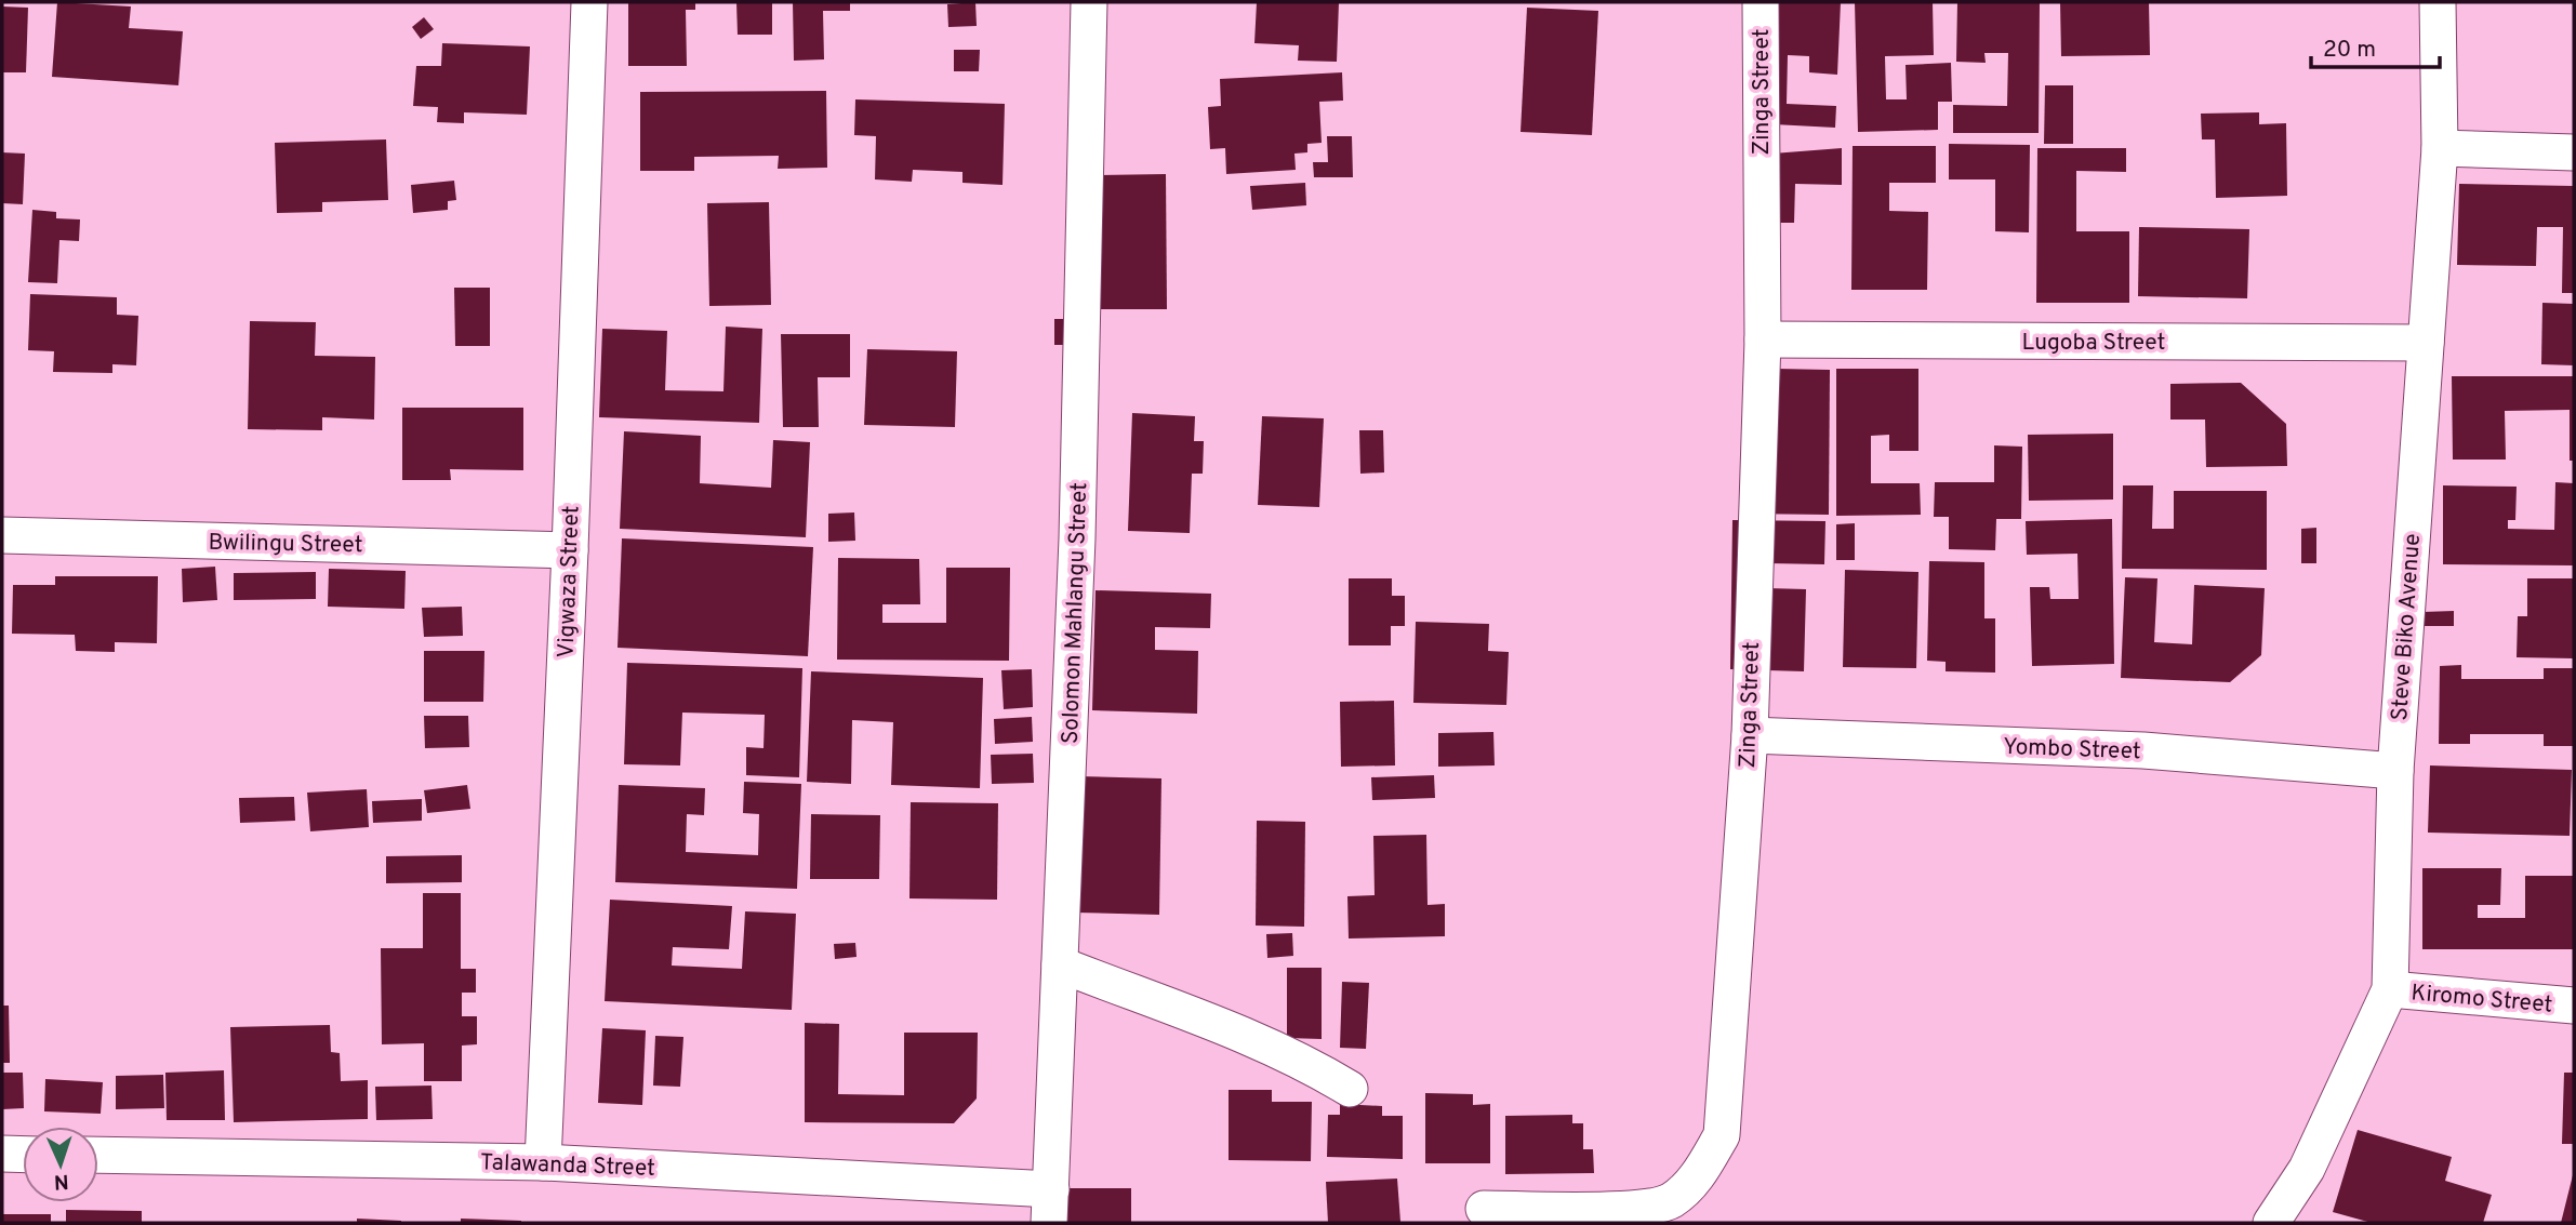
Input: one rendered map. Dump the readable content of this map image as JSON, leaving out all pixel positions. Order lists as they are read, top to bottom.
{
  "streets": {
    "street": [
      "Zinga Street",
      "Lugoba Street",
      "Bwilingu Street",
      "Vigwaza Street",
      "Solomon Mahlangu Street",
      "Steve Biko Avenue",
      "Yombo Street",
      "Kiromo Street",
      "Talawanda Street"
    ]
  },
  "crossings": [
    ["Zinga Street", "Lugoba Street"],
    ["Zinga Street", "Yombo Street"],
    ["Lugoba Street", "Steve Biko Avenue"],
    ["Bwilingu Street", "Vigwaza Street"],
    ["Vigwaza Street", "Talawanda Street"],
    ["Solomon Mahlangu Street", "Talawanda Street"],
    ["Steve Biko Avenue", "Yombo Street"],
    ["Steve Biko Avenue", "Kiromo Street"]
  ],
  "scale_bar": "20 m",
  "north": "bottom"
}
